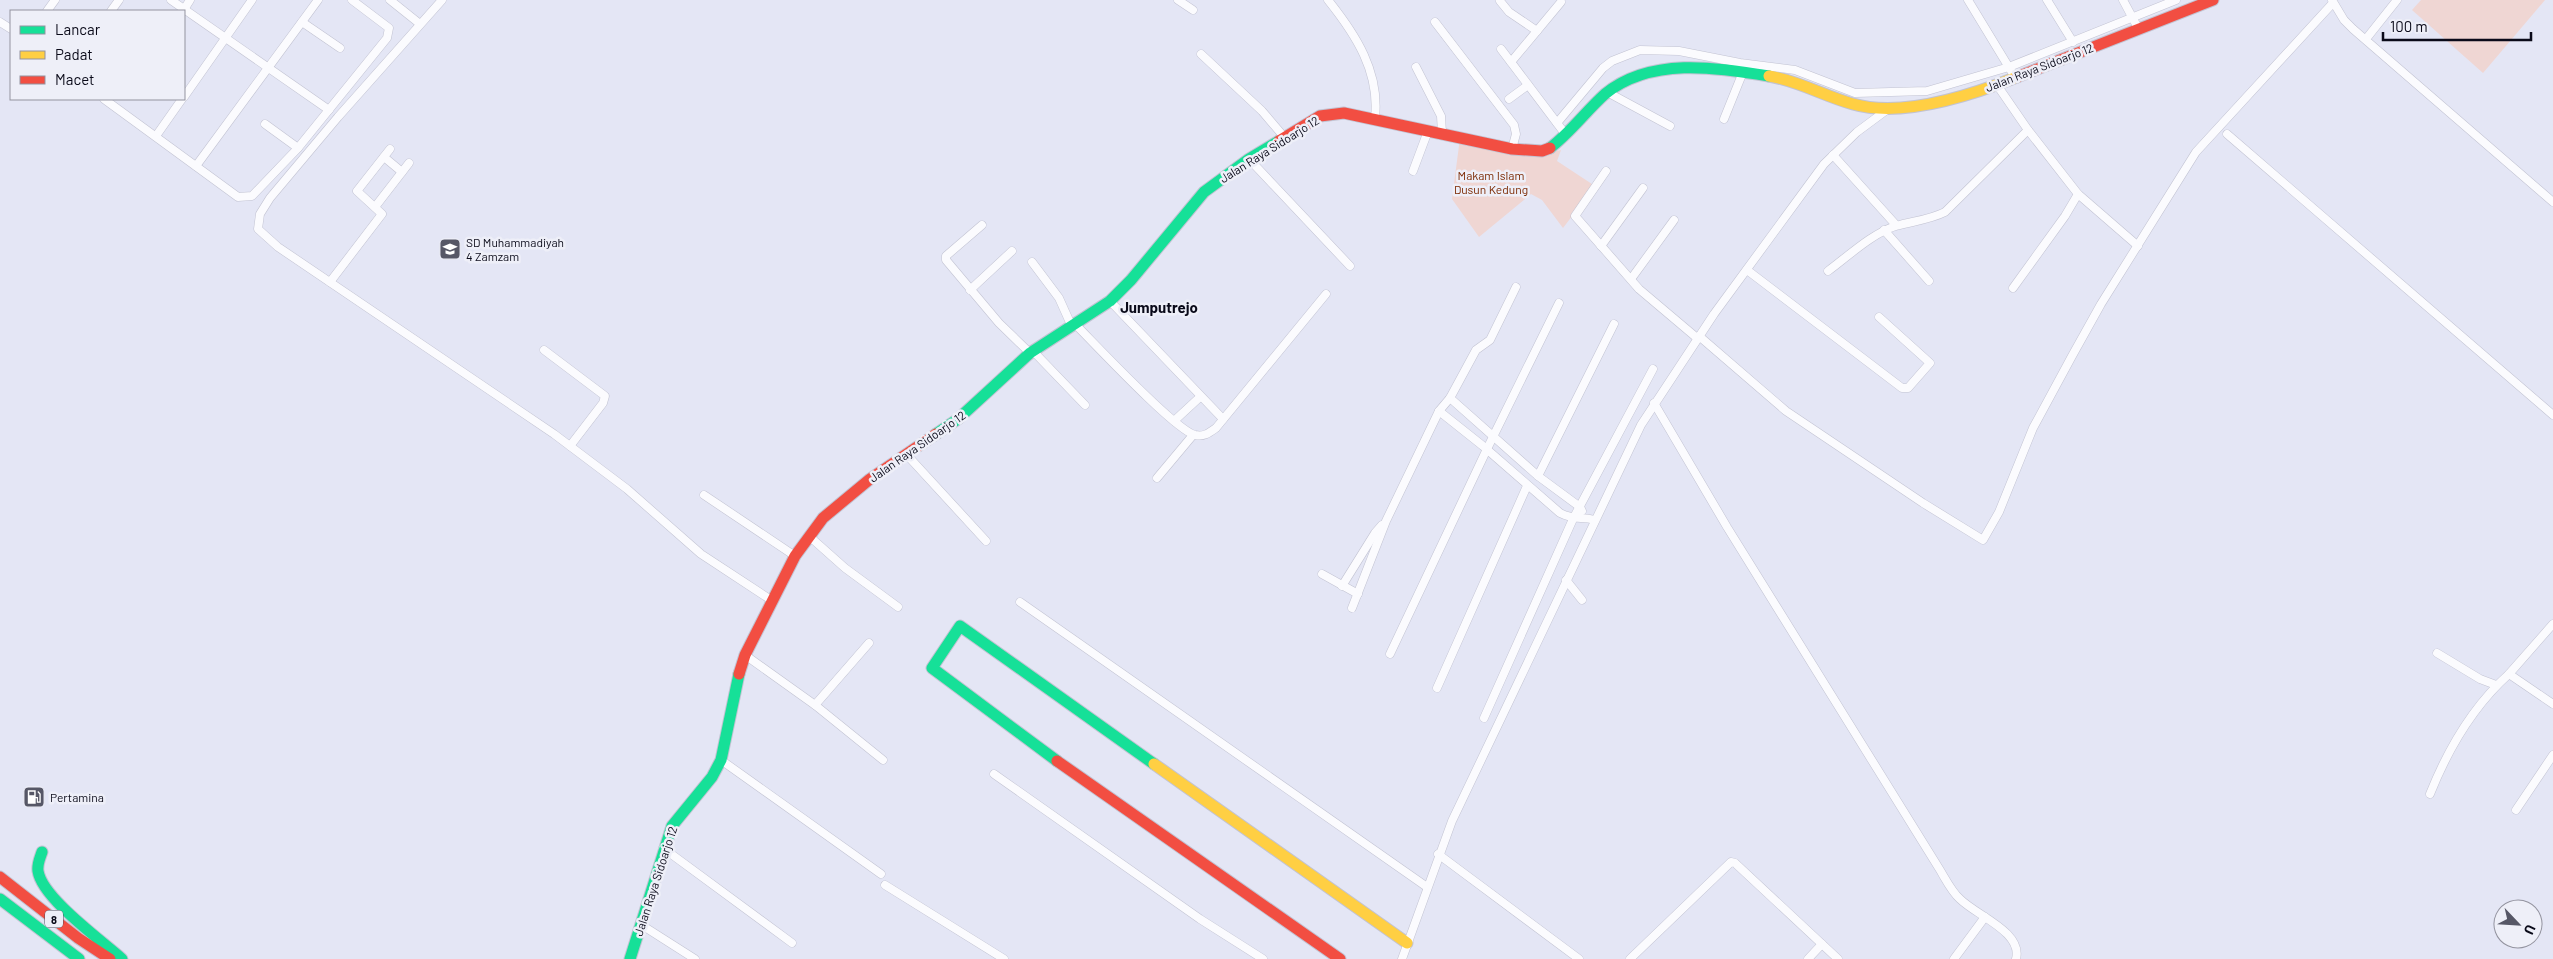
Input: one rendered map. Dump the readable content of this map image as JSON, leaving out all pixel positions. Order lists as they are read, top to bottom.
{
  "streets": {
    "main road": ["Jalan Raya Sidoarjo 12", "8"]
  },
  "districts": ["Jumputrejo"],
  "parks": ["Makam Islam Dusun Kedung"],
  "places": {
    "school or university": ["SD Muhammadiyah 4 Zamzam"],
    "fuel station": ["Pertamina"]
  },
  "legend": ["Lancar", "Padat", "Macet"],
  "scale_bar": "100 m",
  "north": "bottom right"
}
